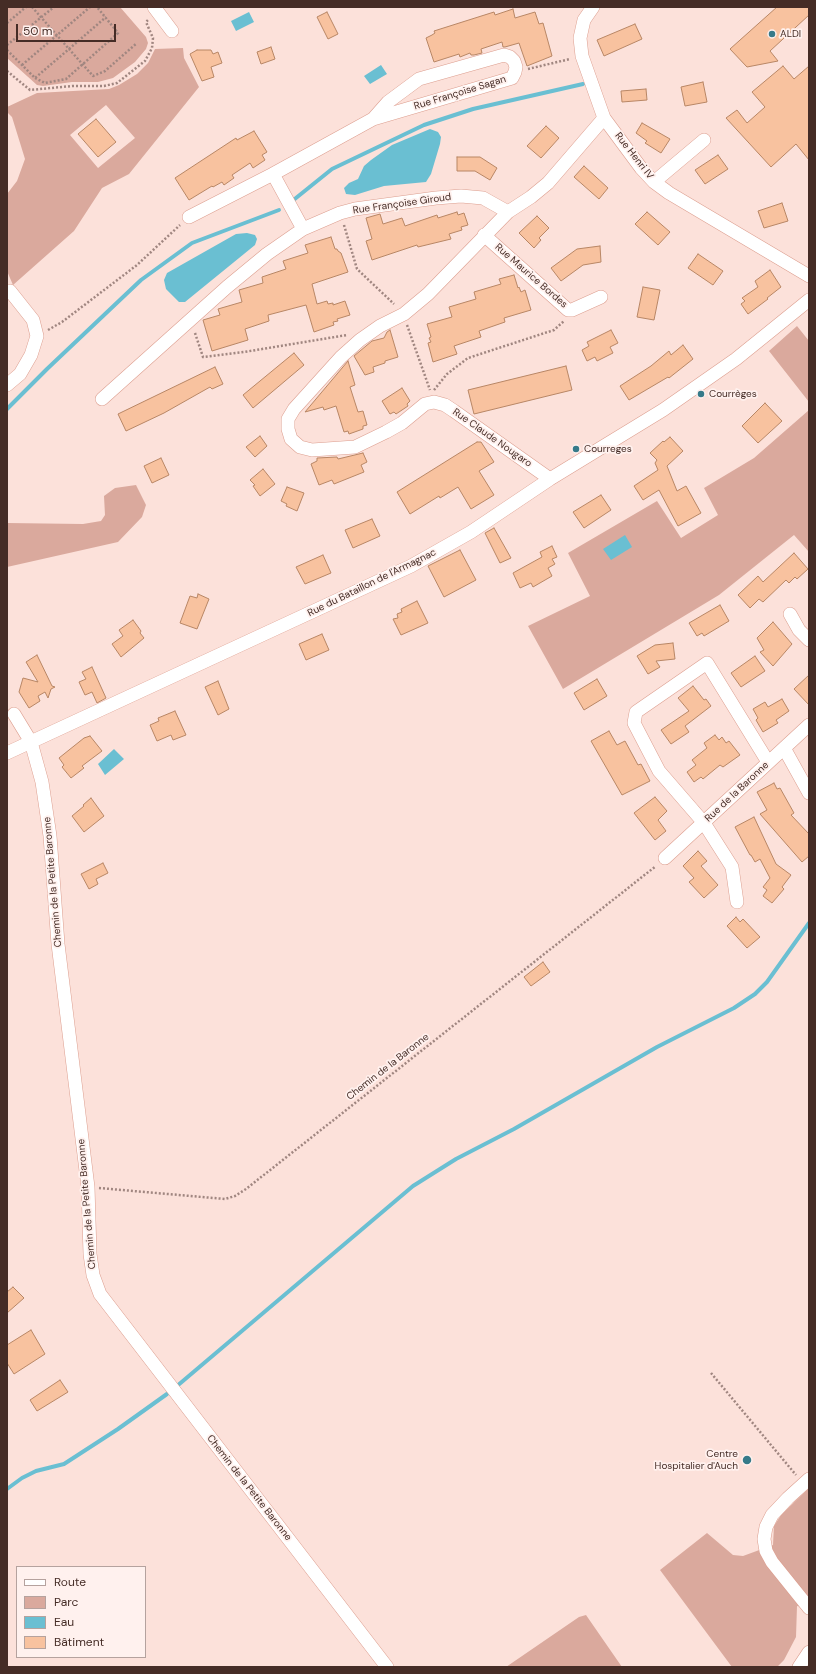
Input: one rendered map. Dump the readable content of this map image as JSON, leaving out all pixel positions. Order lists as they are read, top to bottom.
{
  "streets": {
    "street": [
      "Rue Françoise Sagan",
      "Rue Henri IV",
      "Rue Françoise Giroud",
      "Rue Maurice Bordes",
      "Rue Claude Nougaro",
      "Rue du Bataillon de l'Armagnac",
      "Rue de la Baronne",
      "Chemin de la Petite Baronne"
    ],
    "path": ["Chemin de la Baronne"]
  },
  "crossings": [
    ["Rue Françoise Giroud", "Rue Claude Nougaro"],
    ["Rue Maurice Bordes", "Rue Claude Nougaro"],
    ["Rue Claude Nougaro", "Rue du Bataillon de l'Armagnac"],
    ["Rue du Bataillon de l'Armagnac", "Chemin de la Petite Baronne"],
    ["Rue de la Baronne", "Chemin de la Baronne"],
    ["Chemin de la Petite Baronne", "Chemin de la Baronne"]
  ],
  "places": [
    "ALDI",
    "Courrèges",
    "Courreges",
    "Centre Hospitalier d'Auch"
  ],
  "legend": [
    "Route",
    "Parc",
    "Eau",
    "Bâtiment"
  ],
  "scale_bar": "50 m"
}
